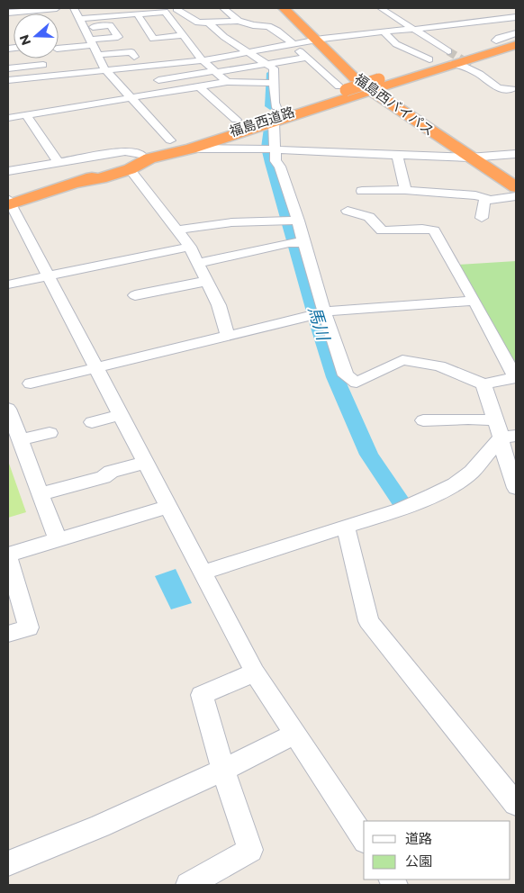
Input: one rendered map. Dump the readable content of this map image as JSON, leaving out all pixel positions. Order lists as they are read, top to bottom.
{
  "streets": {
    "highway": ["福島西バイパス", "福島西道路"]
  },
  "crossings": [
    ["福島西バイパス", "福島西道路"]
  ],
  "water": ["馬川"],
  "legend": ["道路", "公園"],
  "north": "left"
}
